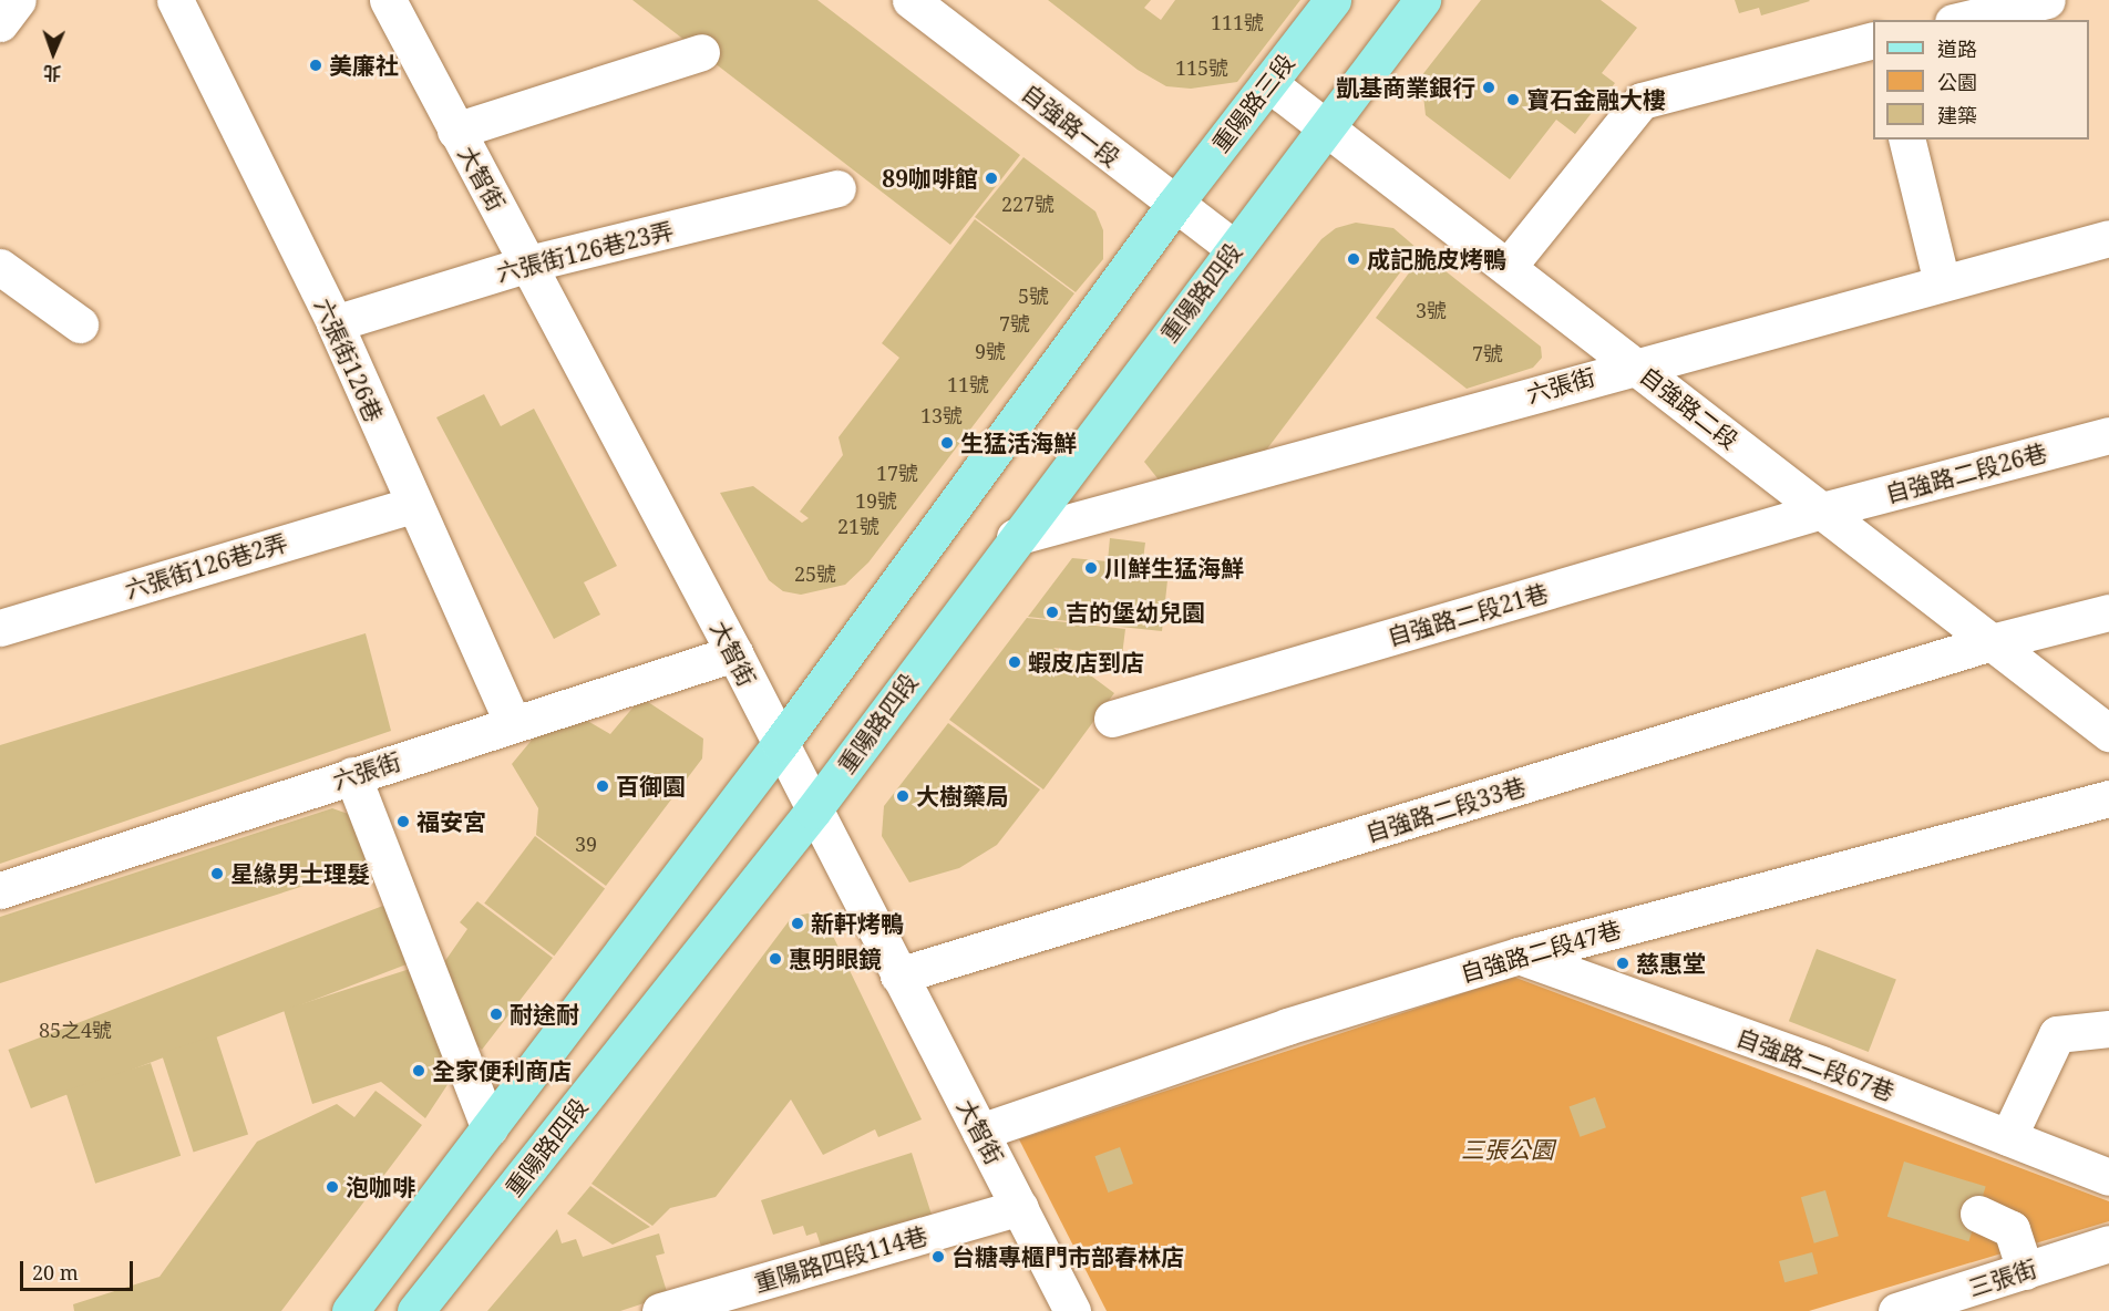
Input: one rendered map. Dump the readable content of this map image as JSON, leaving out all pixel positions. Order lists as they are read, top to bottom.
{
  "streets": {
    "main road": ["重陽路三段", "重陽路四段"],
    "street": [
      "自強路一段",
      "大智街",
      "六張街126巷23弄",
      "六張街126巷",
      "六張街",
      "自強路二段",
      "自強路二段26巷",
      "六張街126巷2弄",
      "自強路二段21巷",
      "自強路二段33巷",
      "自強路二段47巷",
      "自強路二段67巷",
      "重陽路四段114巷",
      "三張街"
    ]
  },
  "crossings": [
    ["重陽路三段", "自強路一段"],
    ["重陽路三段", "自強路二段"],
    ["自強路一段", "重陽路四段"],
    ["大智街", "六張街126巷23弄"],
    ["大智街", "重陽路四段"],
    ["大智街", "六張街"],
    ["大智街", "自強路二段33巷"],
    ["大智街", "自強路二段47巷"],
    ["大智街", "重陽路四段114巷"],
    ["六張街126巷23弄", "六張街126巷"],
    ["重陽路四段", "六張街"],
    ["重陽路四段", "自強路二段"],
    ["六張街126巷", "六張街"],
    ["六張街126巷", "六張街126巷2弄"],
    ["六張街", "自強路二段"],
    ["自強路二段", "自強路二段26巷"],
    ["自強路二段", "自強路二段21巷"],
    ["自強路二段", "自強路二段33巷"],
    ["自強路二段26巷", "自強路二段21巷"],
    ["自強路二段47巷", "自強路二段67巷"]
  ],
  "parks": ["三張公園"],
  "places": [
    "美廉社",
    "凱基商業銀行",
    "寶石金融大樓",
    "89咖啡館",
    "成記脆皮烤鴨",
    "生猛活海鮮",
    "川鮮生猛海鮮",
    "吉的堡幼兒園",
    "蝦皮店到店",
    "百御園",
    "大樹藥局",
    "福安宮",
    "星緣男士理髮",
    "新軒烤鴨",
    "惠明眼鏡",
    "慈惠堂",
    "耐途耐",
    "全家便利商店",
    "泡咖啡",
    "台糖專櫃門市部春林店"
  ],
  "house_numbers": [
    "111號",
    "115號",
    "227號",
    "5號",
    "3號",
    "7號",
    "9號",
    "7號",
    "11號",
    "13號",
    "17號",
    "19號",
    "21號",
    "25號",
    "39",
    "85之4號"
  ],
  "legend": ["道路", "公園", "建築"],
  "scale_bar": "20 m",
  "north": "bottom"
}
